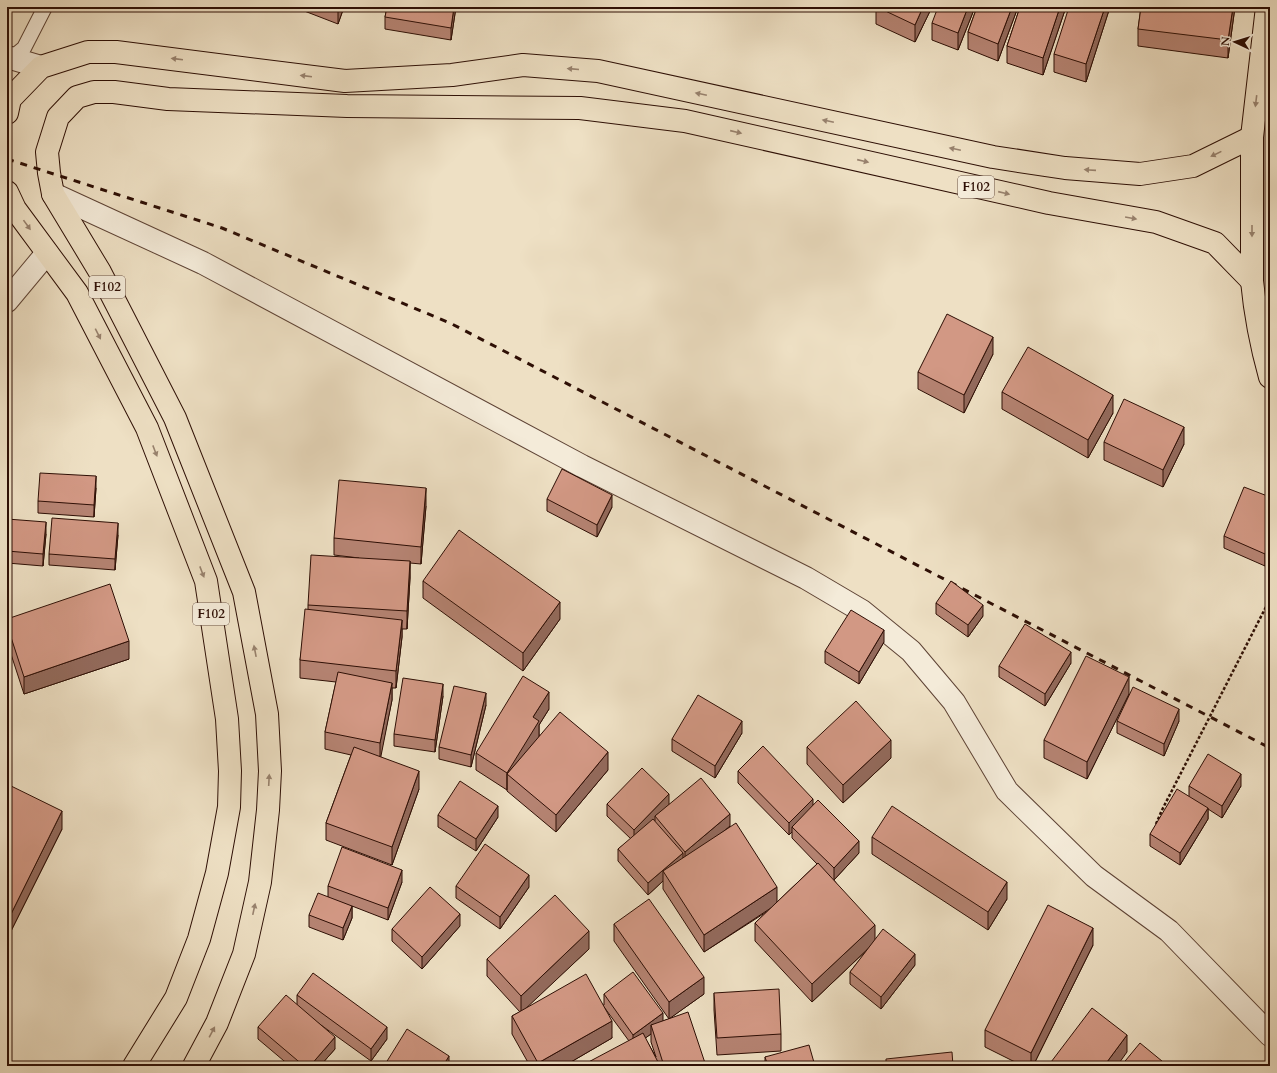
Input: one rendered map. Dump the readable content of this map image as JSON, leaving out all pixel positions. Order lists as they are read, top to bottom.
{
  "streets": {
    "main road": ["F102"]
  },
  "north": "left"
}
